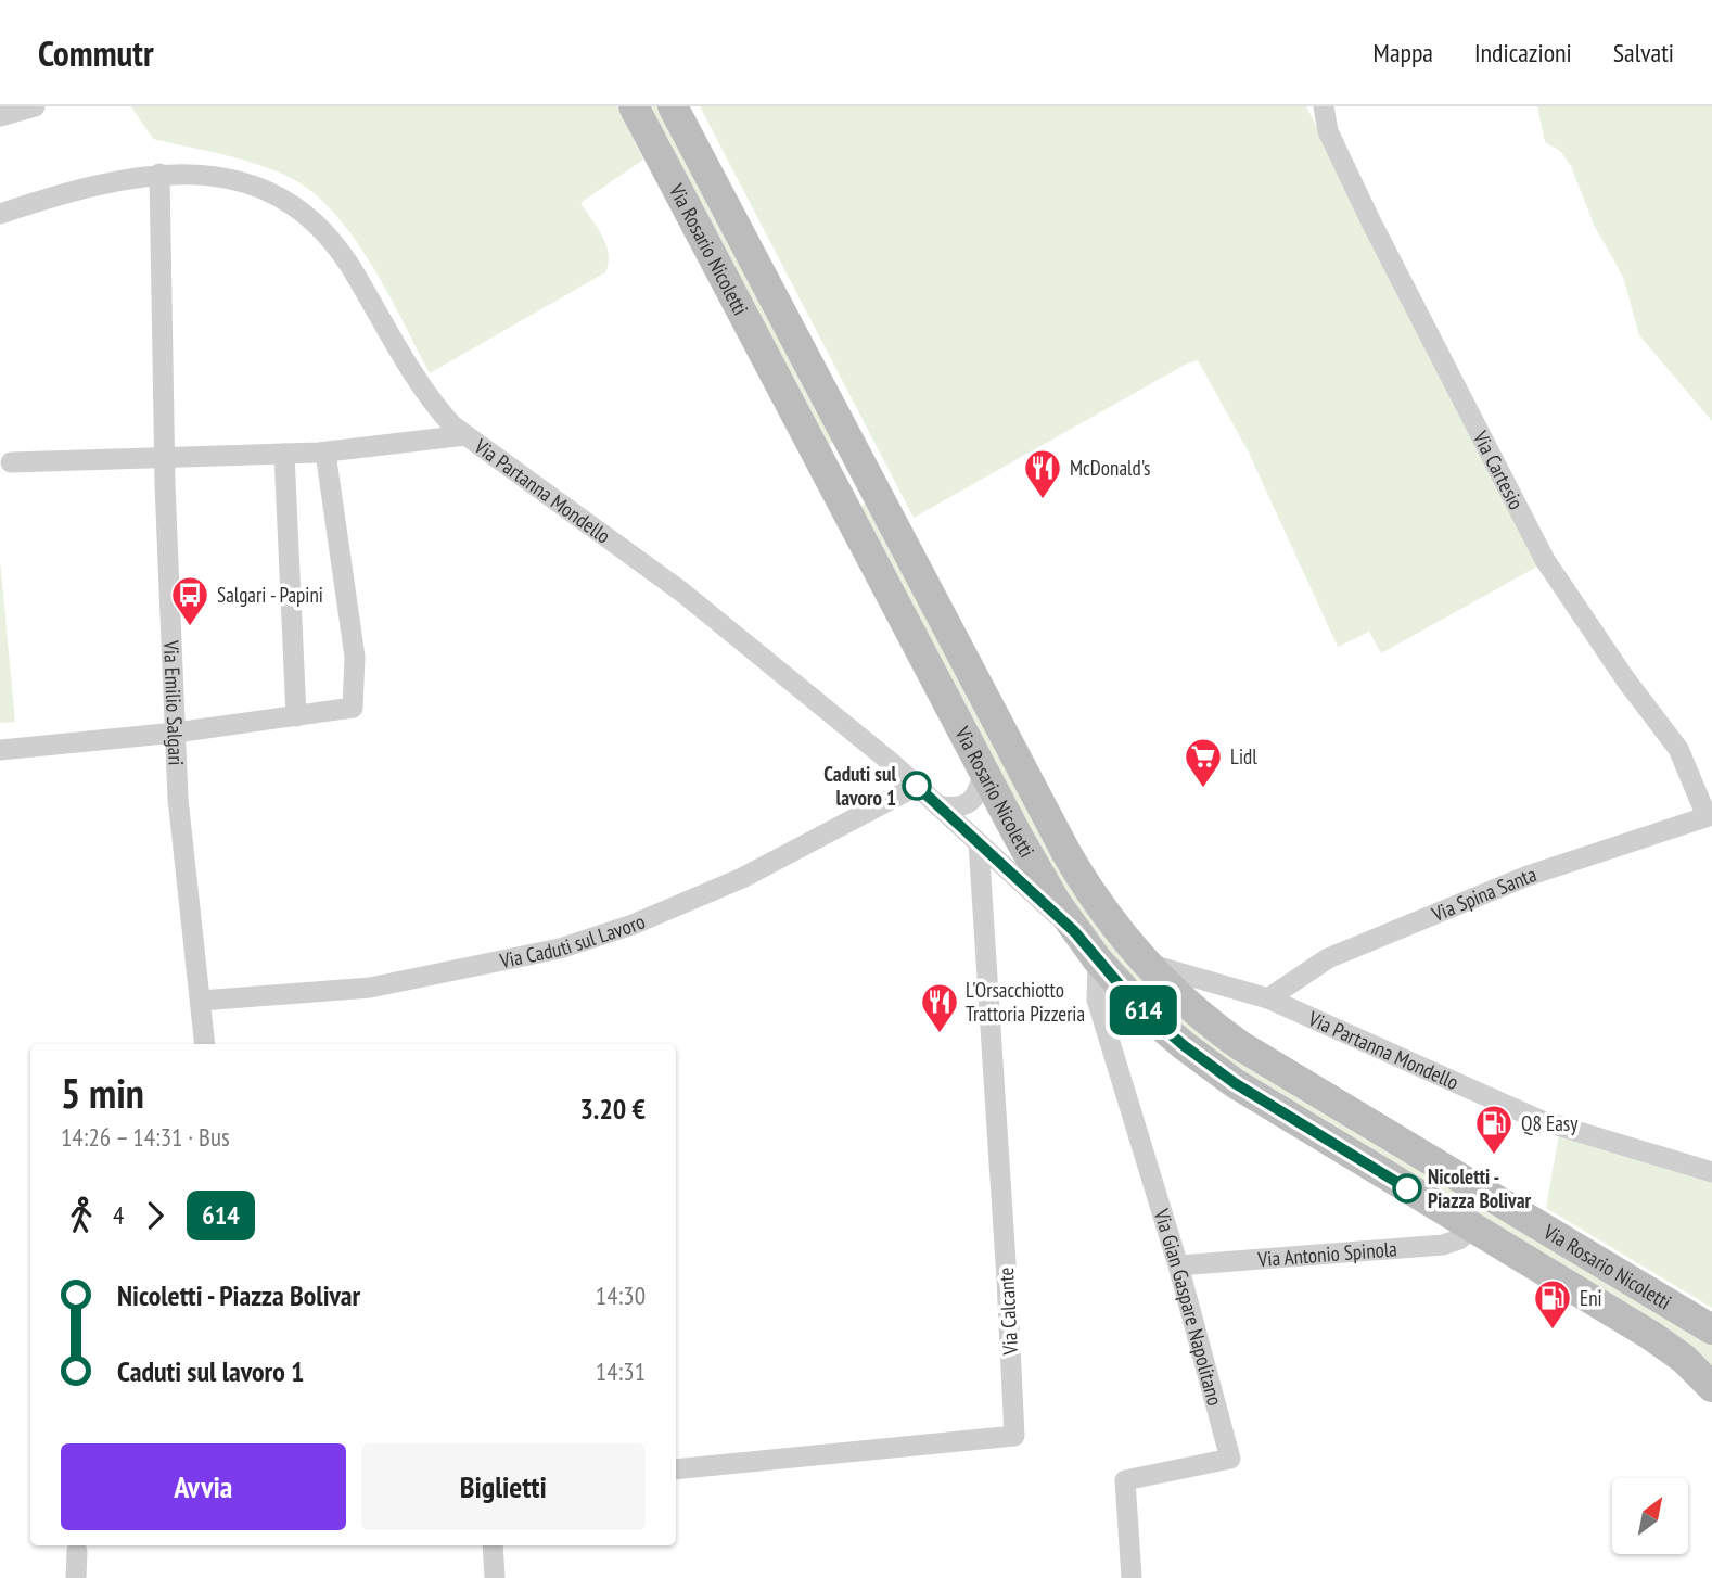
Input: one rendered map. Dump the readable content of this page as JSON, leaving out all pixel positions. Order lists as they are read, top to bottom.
{
  "streets": {
    "main road": ["Via Rosario Nicoletti"],
    "street": [
      "Via Cartesio",
      "Via Partanna Mondello",
      "Via Emilio Salgari",
      "Via Spina Santa",
      "Via Caduti sul Lavoro",
      "Via Antonio Spinola",
      "Via Gian Gaspare Napolitano",
      "Via Calcante"
    ]
  },
  "crossings": [
    ["Via Rosario Nicoletti", "Via Partanna Mondello"],
    ["Via Rosario Nicoletti", "Via Antonio Spinola"],
    ["Via Rosario Nicoletti", "Via Gian Gaspare Napolitano"],
    ["Via Cartesio", "Via Spina Santa"],
    ["Via Partanna Mondello", "Via Emilio Salgari"],
    ["Via Partanna Mondello", "Via Spina Santa"],
    ["Via Partanna Mondello", "Via Caduti sul Lavoro"],
    ["Via Partanna Mondello", "Via Calcante"],
    ["Via Emilio Salgari", "Via Caduti sul Lavoro"],
    ["Via Antonio Spinola", "Via Gian Gaspare Napolitano"]
  ],
  "places": {
    "restaurant": ["McDonald's", "L'Orsacchiotto Trattoria Pizzeria"],
    "bus stop": ["Salgari - Papini"],
    "other": ["Caduti sul lavoro 1", "Nicoletti - Piazza Bolivar"],
    "supermarket": ["Lidl"],
    "fuel station": ["Q8 Easy", "Eni"]
  },
  "lines": ["bus line 614"],
  "north": "top right",
  "page": {
    "header": "Commutr",
    "nav": ["Mappa", "Indicazioni", "Salvati"],
    "on_map": "614",
    "heading": ["5 min", "14:26 – 14:31 · Bus", "3.20 €"],
    "legs": ["4", "614"],
    "list": [
      {
        "name": "Nicoletti - Piazza Bolivar",
        "value": "14:30"
      },
      {
        "name": "Caduti sul lavoro 1",
        "value": "14:31"
      }
    ],
    "buttons": ["Avvia", "Biglietti"]
  }
}
